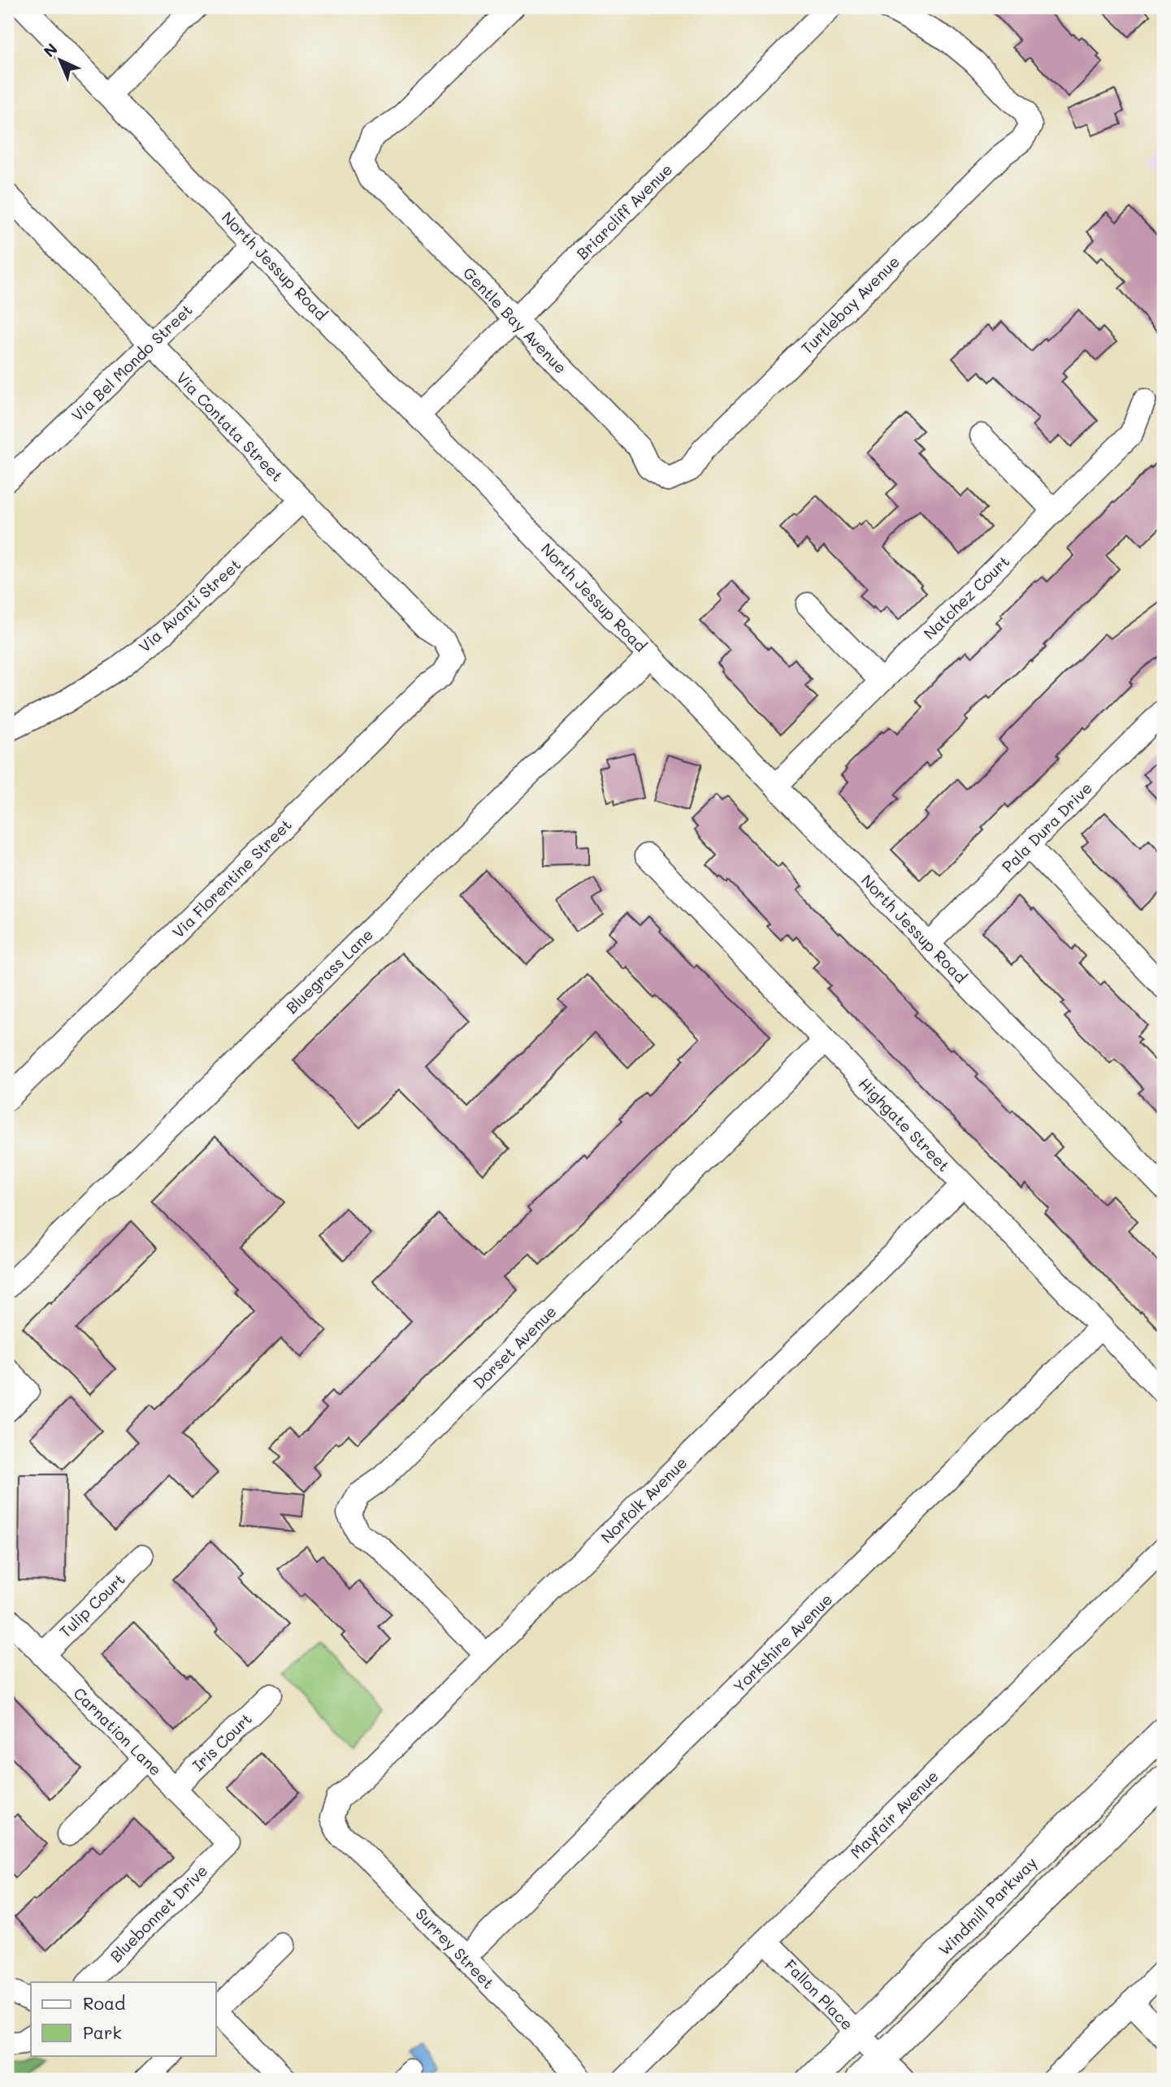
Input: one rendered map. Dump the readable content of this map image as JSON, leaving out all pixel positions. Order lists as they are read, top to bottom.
{
  "streets": {
    "main road": ["Windmill Parkway"],
    "street": [
      "Briarcliff Avenue",
      "North Jessup Road",
      "Turtlebay Avenue",
      "Gentle Bay Avenue",
      "Via Bel Mondo Street",
      "Via Contata Street",
      "Natchez Court",
      "Via Avanti Street",
      "Pala Dura Drive",
      "Via Florentine Street",
      "Bluegrass Lane",
      "Highgate Street",
      "Dorset Avenue",
      "Norfolk Avenue",
      "Tulip Court",
      "Yorkshire Avenue",
      "Carnation Lane",
      "Iris Court",
      "Mayfair Avenue",
      "Bluebonnet Drive",
      "Surrey Street",
      "Fallon Place"
    ]
  },
  "crossings": [
    ["Briarcliff Avenue", "North Jessup Road"],
    ["Briarcliff Avenue", "Gentle Bay Avenue"],
    ["North Jessup Road", "Via Bel Mondo Street"],
    ["North Jessup Road", "Natchez Court"],
    ["North Jessup Road", "Pala Dura Drive"],
    ["North Jessup Road", "Bluegrass Lane"],
    ["Turtlebay Avenue", "Gentle Bay Avenue"],
    ["Via Bel Mondo Street", "Via Contata Street"],
    ["Via Contata Street", "Via Avanti Street"],
    ["Via Contata Street", "Via Florentine Street"],
    ["Highgate Street", "Dorset Avenue"],
    ["Highgate Street", "Norfolk Avenue"],
    ["Highgate Street", "Yorkshire Avenue"],
    ["Dorset Avenue", "Norfolk Avenue"],
    ["Norfolk Avenue", "Surrey Street"],
    ["Tulip Court", "Carnation Lane"],
    ["Yorkshire Avenue", "Surrey Street"],
    ["Carnation Lane", "Iris Court"],
    ["Carnation Lane", "Bluebonnet Drive"],
    ["Mayfair Avenue", "Fallon Place"],
    ["Windmill Parkway", "Fallon Place"]
  ],
  "legend": ["Road", "Park"],
  "north": "top left"
}
